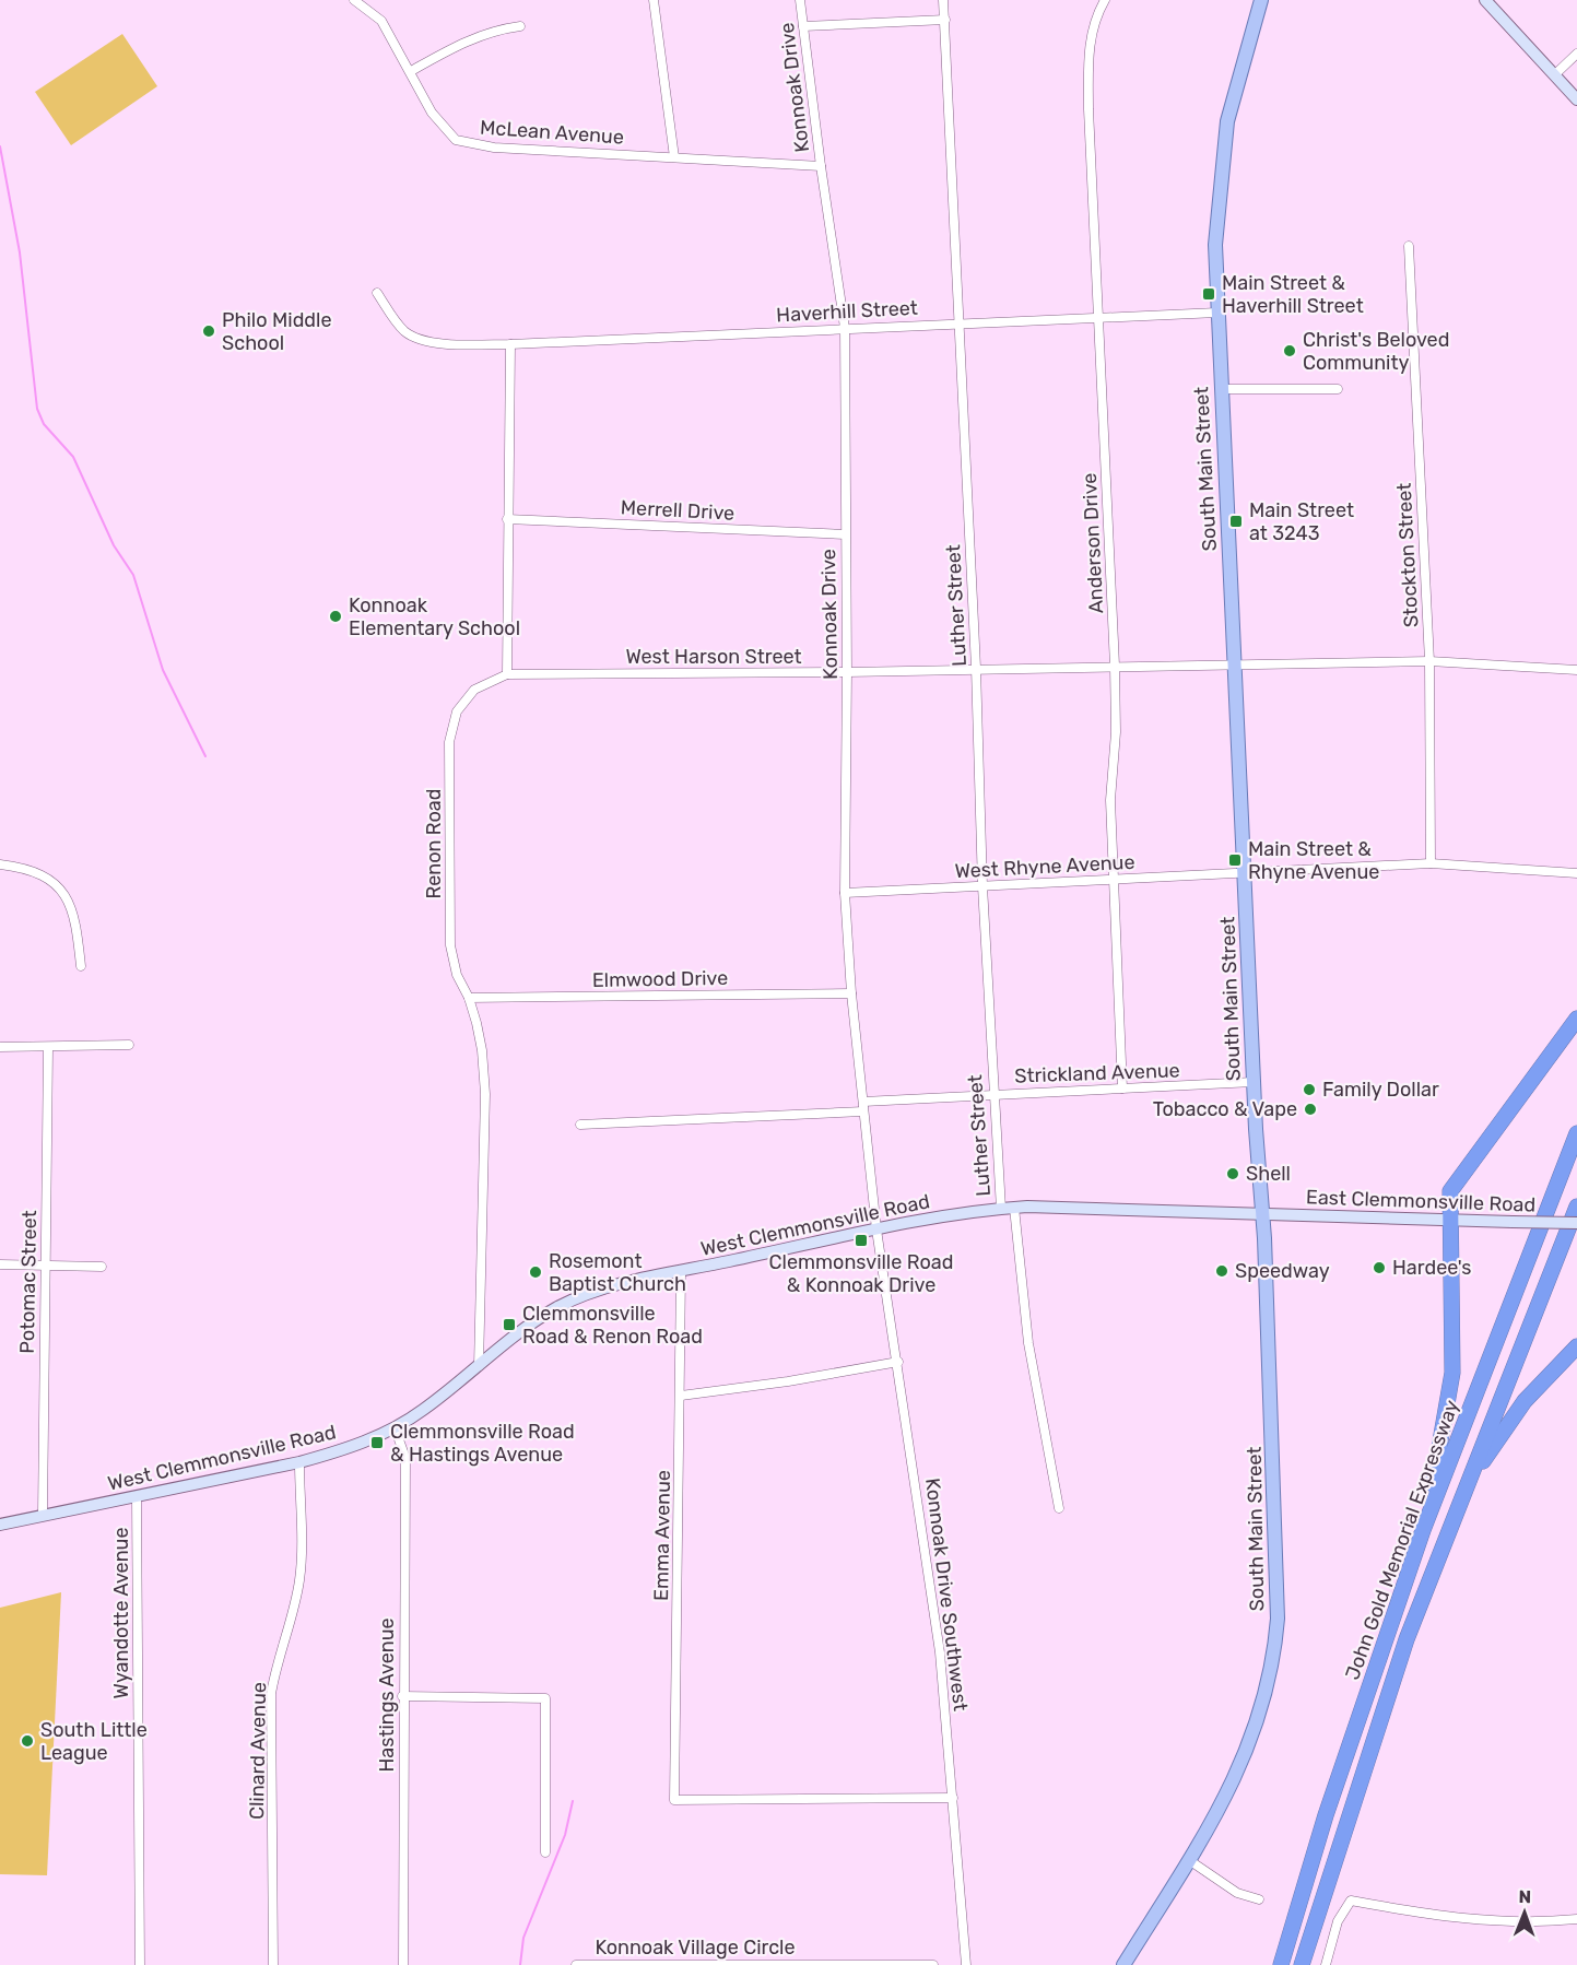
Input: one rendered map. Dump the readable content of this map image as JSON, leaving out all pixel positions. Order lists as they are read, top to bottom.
{
  "streets": {
    "highway": ["John Gold Memorial Expressway"],
    "main road": ["South Main Street", "East Clemmonsville Road", "West Clemmonsville Road"],
    "street": [
      "Konnoak Drive",
      "McLean Avenue",
      "Haverhill Street",
      "Merrell Drive",
      "Anderson Drive",
      "Stockton Street",
      "Luther Street",
      "West Harson Street",
      "Renon Road",
      "West Rhyne Avenue",
      "Elmwood Drive",
      "Strickland Avenue",
      "Potomac Street",
      "Emma Avenue",
      "Konnoak Drive Southwest",
      "Wyandotte Avenue",
      "Hastings Avenue",
      "Clinard Avenue",
      "Konnoak Village Circle"
    ]
  },
  "crossings": [
    ["Konnoak Drive", "McLean Avenue"],
    ["Konnoak Drive", "Haverhill Street"],
    ["Konnoak Drive", "Merrell Drive"],
    ["Konnoak Drive", "West Harson Street"],
    ["Konnoak Drive", "West Rhyne Avenue"],
    ["Konnoak Drive", "Elmwood Drive"],
    ["Konnoak Drive", "Strickland Avenue"],
    ["Konnoak Drive", "West Clemmonsville Road"],
    ["Konnoak Drive", "Konnoak Drive Southwest"],
    ["Haverhill Street", "South Main Street"],
    ["Haverhill Street", "Anderson Drive"],
    ["Haverhill Street", "Luther Street"],
    ["South Main Street", "West Harson Street"],
    ["South Main Street", "West Rhyne Avenue"],
    ["South Main Street", "Strickland Avenue"],
    ["South Main Street", "East Clemmonsville Road"],
    ["South Main Street", "West Clemmonsville Road"],
    ["Anderson Drive", "West Harson Street"],
    ["Anderson Drive", "West Rhyne Avenue"],
    ["Anderson Drive", "Strickland Avenue"],
    ["Stockton Street", "West Harson Street"],
    ["Stockton Street", "West Rhyne Avenue"],
    ["Luther Street", "West Harson Street"],
    ["Luther Street", "West Rhyne Avenue"],
    ["Luther Street", "Strickland Avenue"],
    ["Luther Street", "West Clemmonsville Road"],
    ["West Harson Street", "Renon Road"],
    ["Renon Road", "Elmwood Drive"],
    ["Renon Road", "West Clemmonsville Road"],
    ["East Clemmonsville Road", "West Clemmonsville Road"],
    ["West Clemmonsville Road", "Potomac Street"],
    ["West Clemmonsville Road", "Emma Avenue"],
    ["West Clemmonsville Road", "Konnoak Drive Southwest"],
    ["West Clemmonsville Road", "Wyandotte Avenue"],
    ["West Clemmonsville Road", "Hastings Avenue"],
    ["West Clemmonsville Road", "Clinard Avenue"],
    ["Emma Avenue", "Konnoak Drive Southwest"]
  ],
  "places": {
    "transit": [
      "Main Street & Haverhill Street",
      "Main Street at 3243",
      "Main Street & Rhyne Avenue",
      "Clemmonsville Road & Konnoak Drive",
      "Clemmonsville Road & Renon Road",
      "Clemmonsville Road & Hastings Avenue"
    ],
    "other": [
      "Philo Middle School",
      "Christ's Beloved Community",
      "Konnoak Elementary School",
      "Family Dollar",
      "Tobacco & Vape",
      "Shell",
      "Hardee's",
      "Speedway",
      "Rosemont Baptist Church",
      "South Little League"
    ]
  },
  "north": "top"
}
